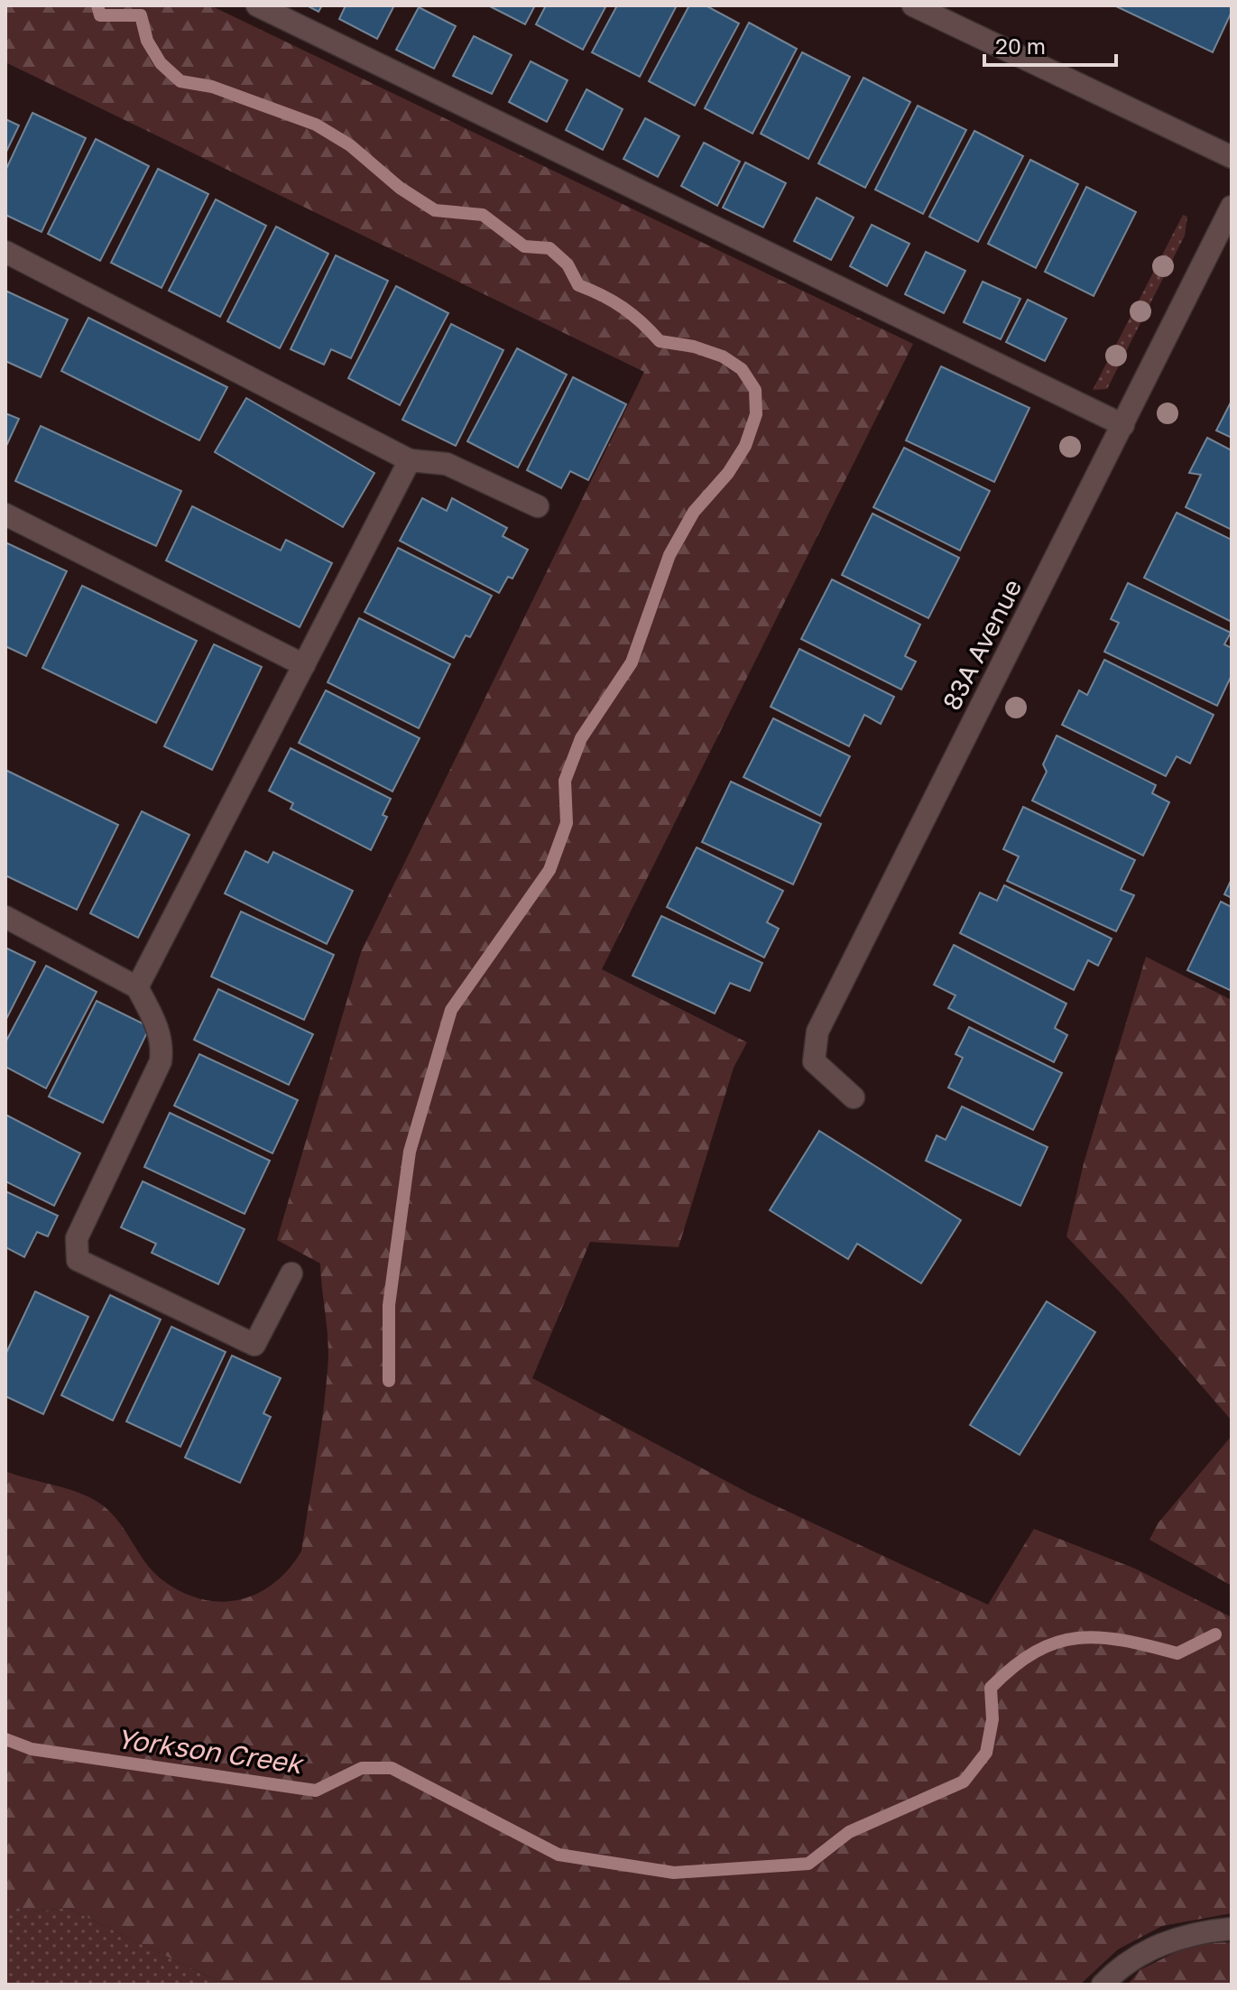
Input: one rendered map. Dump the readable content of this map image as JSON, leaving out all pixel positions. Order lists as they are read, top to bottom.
{
  "streets": {
    "street": ["83A Avenue"]
  },
  "water": ["Yorkson Creek"],
  "scale_bar": "20 m"
}
